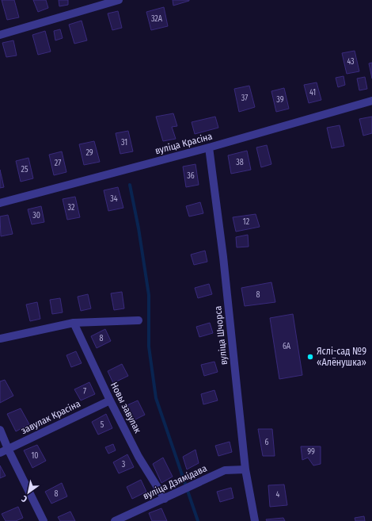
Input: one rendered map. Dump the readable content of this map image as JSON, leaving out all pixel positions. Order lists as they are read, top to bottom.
{
  "streets": {
    "street": [
      "вуліца Красіна",
      "вуліца Шчорса",
      "Новы завулак",
      "завулак Красіна",
      "вуліца Дзямідава"
    ]
  },
  "crossings": [
    ["вуліца Красіна", "вуліца Шчорса"],
    ["вуліца Шчорса", "вуліца Дзямідава"],
    ["Новы завулак", "завулак Красіна"],
    ["Новы завулак", "вуліца Дзямідава"]
  ],
  "places": ["Яслі-сад №9 «Алёнушка»"],
  "house_numbers": [
    "32А",
    "43",
    "41",
    "37",
    "39",
    "31",
    "29",
    "38",
    "27",
    "25",
    "36",
    "34",
    "32",
    "30",
    "12",
    "8",
    "8",
    "6А",
    "7",
    "5",
    "6",
    "99",
    "10",
    "3",
    "8",
    "4"
  ],
  "north": "bottom left"
}
